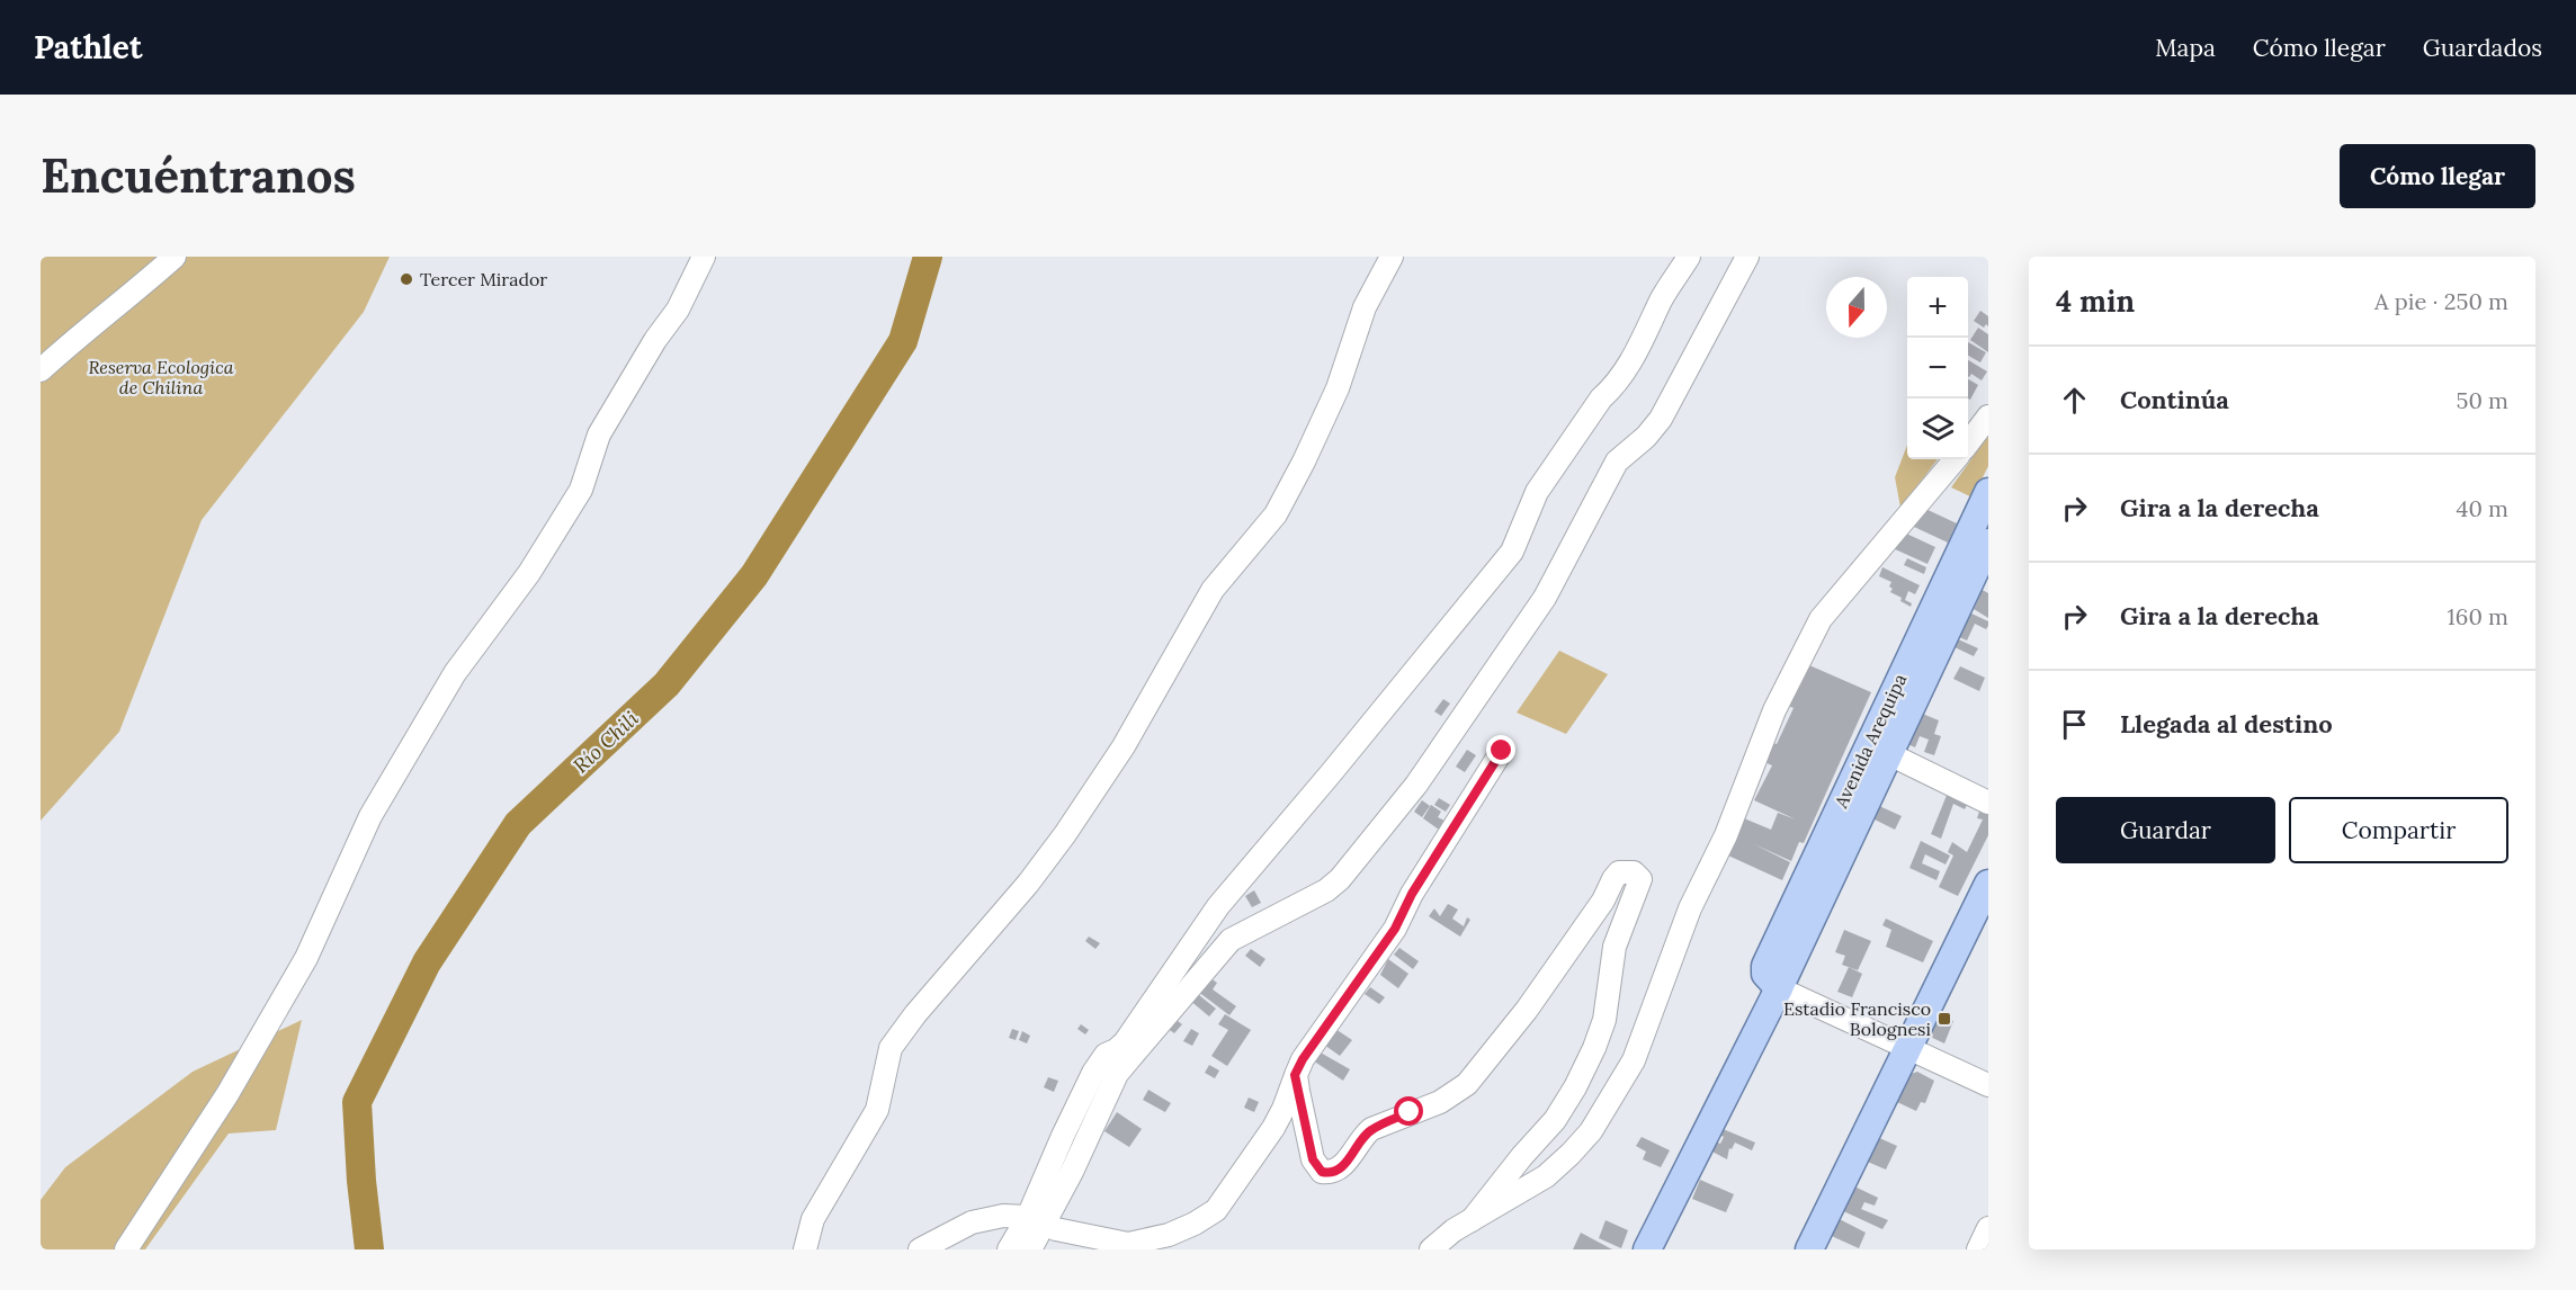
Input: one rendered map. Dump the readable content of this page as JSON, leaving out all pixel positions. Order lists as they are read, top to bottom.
{
  "streets": {
    "main road": ["Avenida Arequipa"]
  },
  "water": ["Río Chili"],
  "parks": ["Reserva Ecologica de Chilina"],
  "places": {
    "other": ["Tercer Mirador"],
    "transit": ["Estadio Francisco Bolognesi"]
  },
  "north": "bottom",
  "page": {
    "header": "Pathlet",
    "nav": ["Mapa", "Cómo llegar", "Guardados"],
    "buttons": [
      "Cómo llegar",
      ["Guardar", "Compartir"]
    ],
    "title": "Encuéntranos",
    "heading": ["4 min", "A pie · 250 m"],
    "map_buttons": ["+", "−"],
    "list": [
      ["Continúa", "50 m"],
      ["Gira a la derecha", "40 m"],
      ["Gira a la derecha", "160 m"],
      "Llegada al destino"
    ]
  }
}
